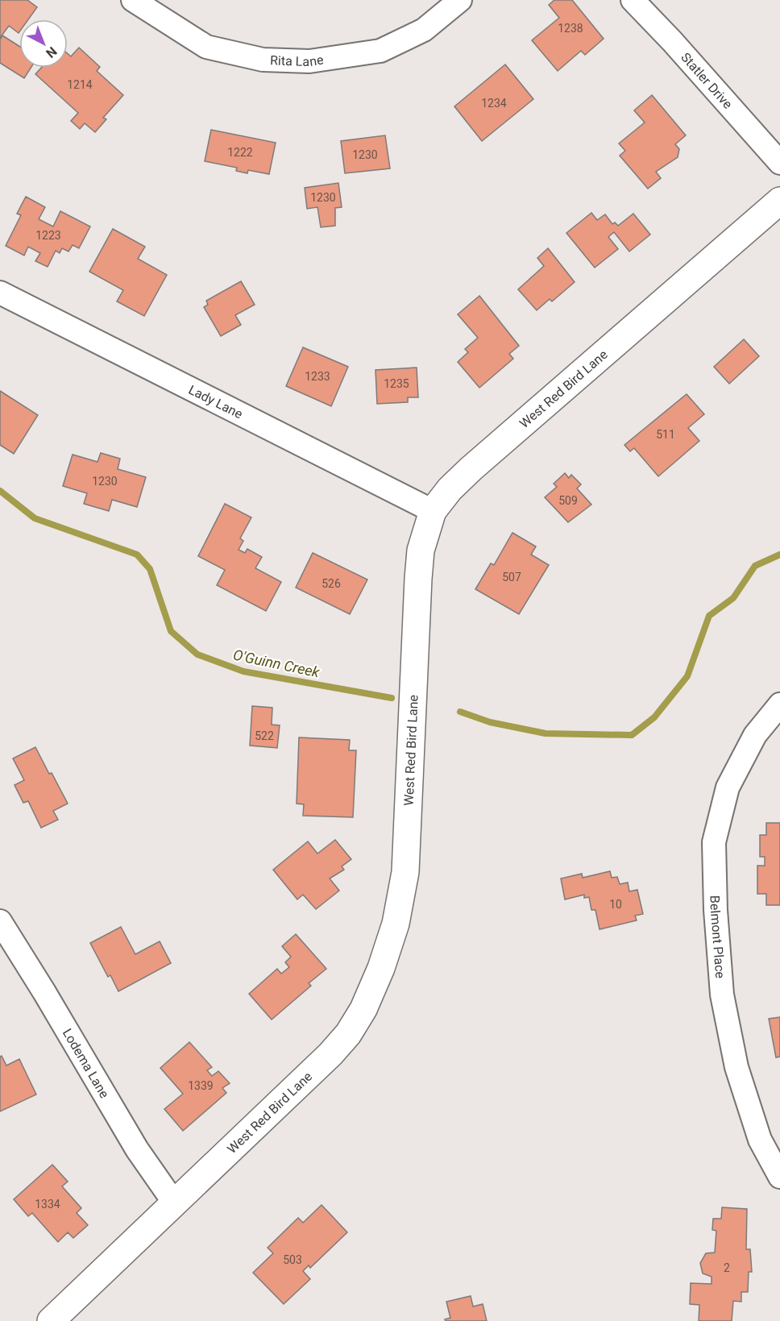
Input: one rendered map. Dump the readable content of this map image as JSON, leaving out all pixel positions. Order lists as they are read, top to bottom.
{
  "streets": {
    "street": [
      "Rita Lane",
      "Statler Drive",
      "West Red Bird Lane",
      "Lady Lane",
      "Belmont Place",
      "Lodema Lane"
    ]
  },
  "crossings": [
    ["West Red Bird Lane", "Lady Lane"],
    ["West Red Bird Lane", "Lodema Lane"]
  ],
  "water": ["O'Guinn Creek"],
  "house_numbers": [
    "1238",
    "1214",
    "1234",
    "1222",
    "1230",
    "1230",
    "1223",
    "1233",
    "1235",
    "511",
    "1230",
    "509",
    "507",
    "526",
    "522",
    "10",
    "1339",
    "1334",
    "503",
    "2"
  ],
  "north": "bottom right"
}
